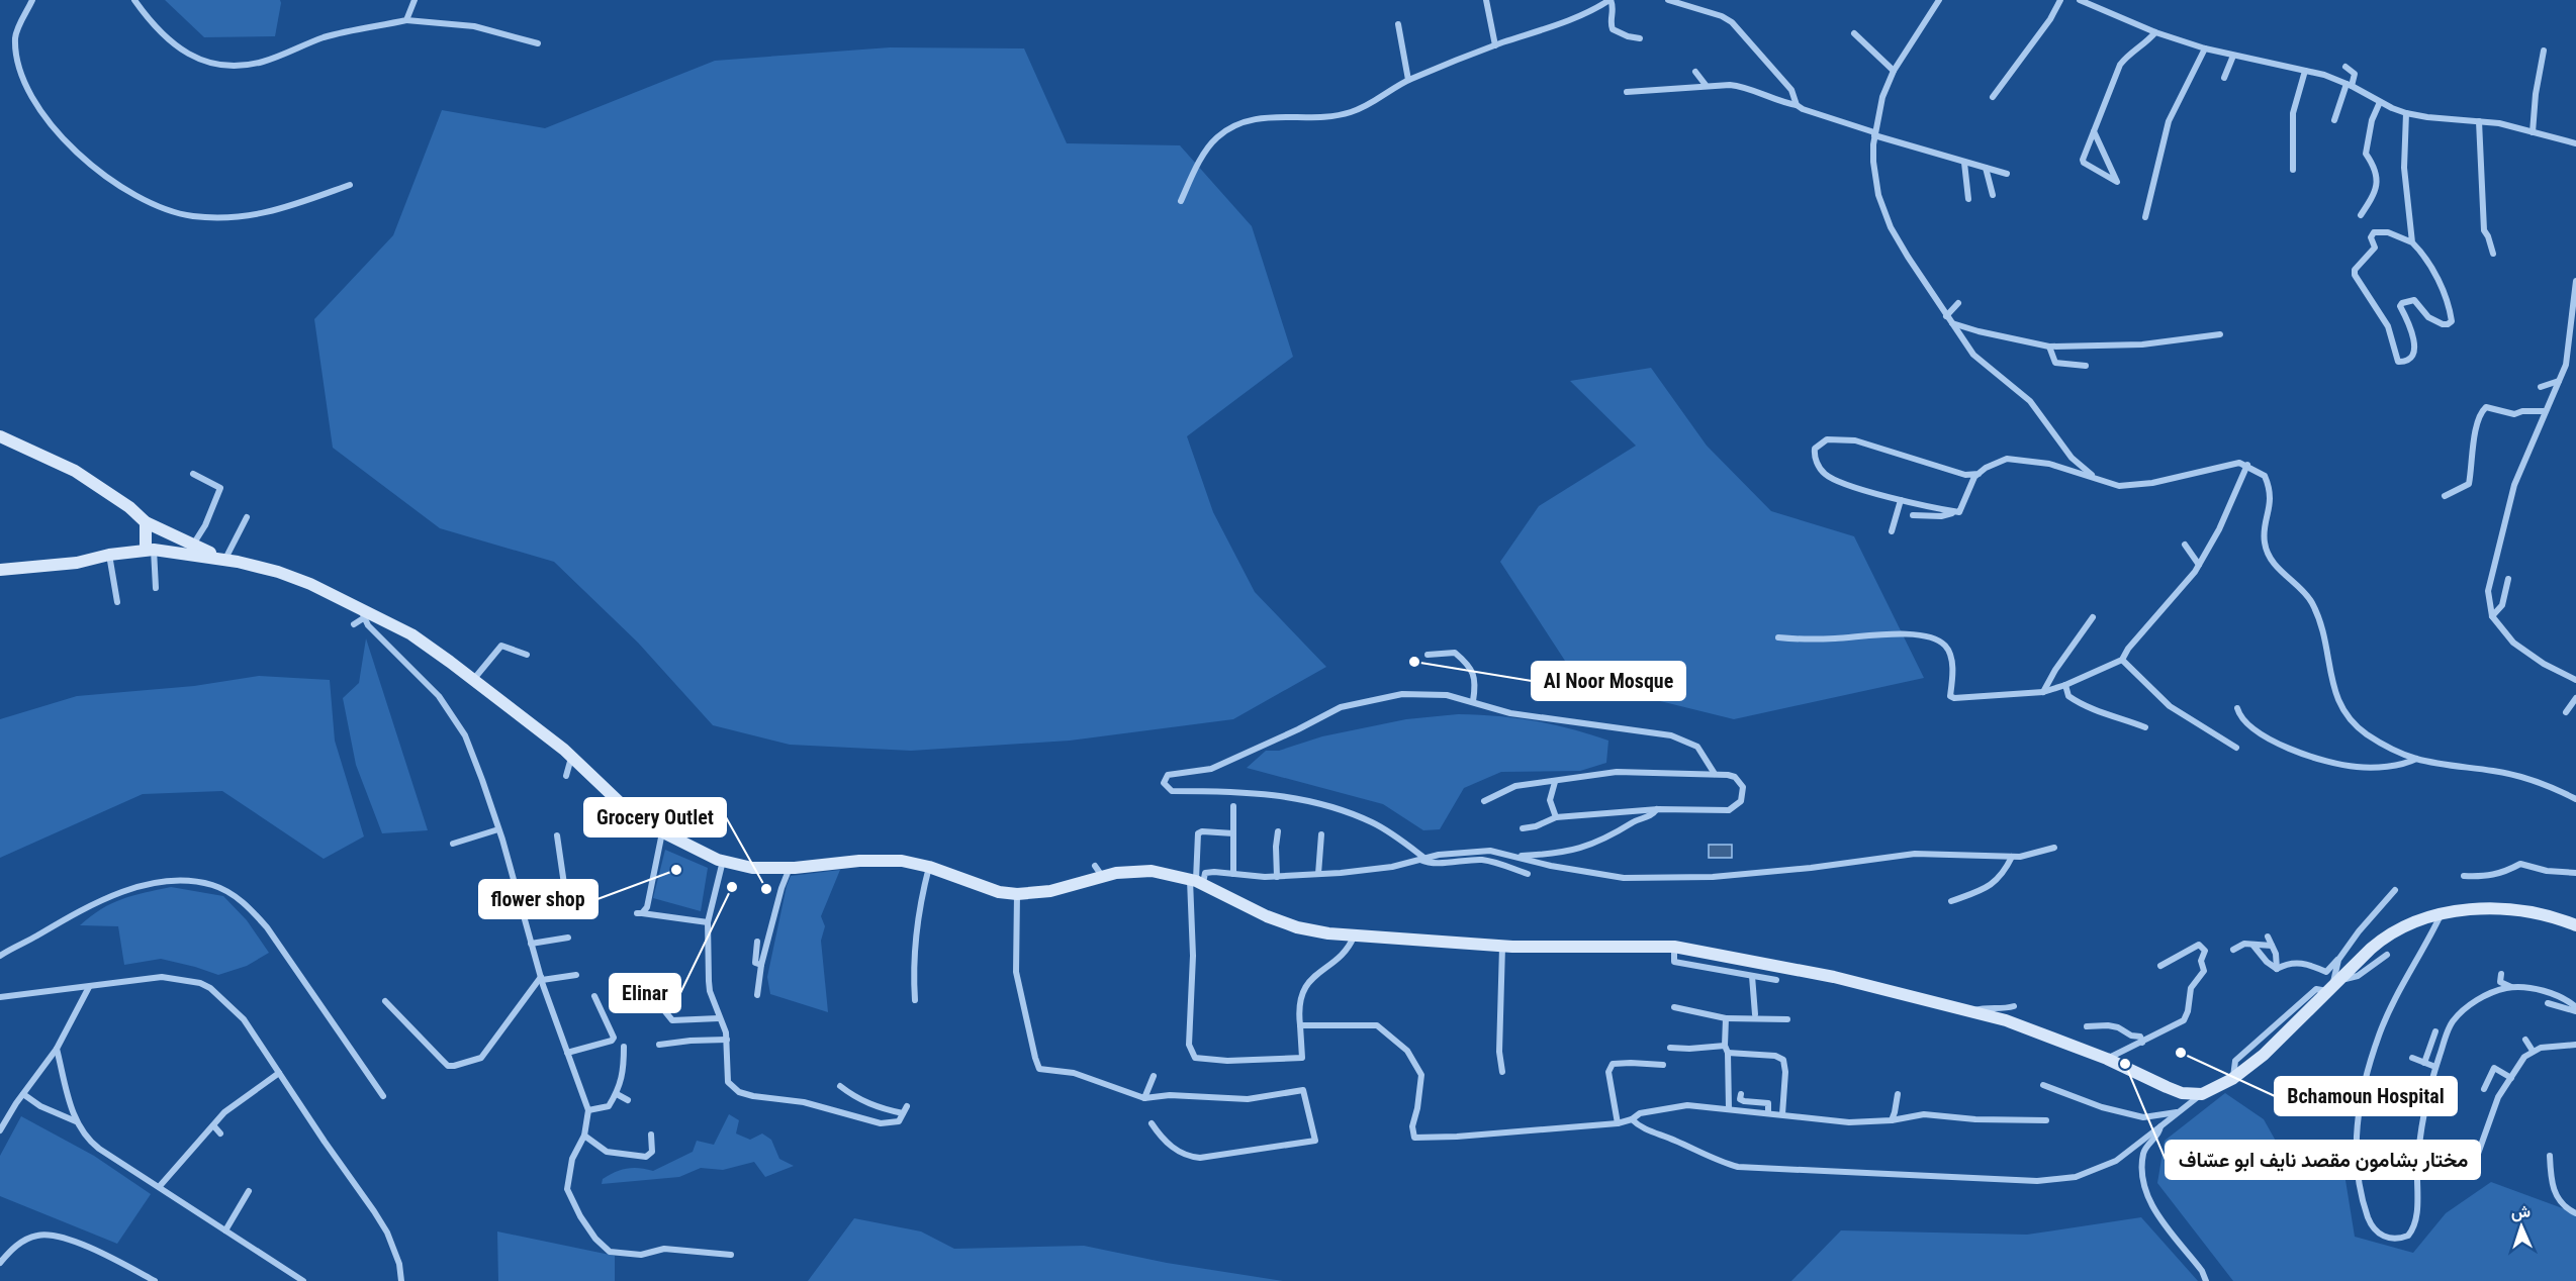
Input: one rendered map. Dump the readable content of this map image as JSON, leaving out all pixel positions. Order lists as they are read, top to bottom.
{
  "places": [
    "Al Noor Mosque",
    "flower shop",
    "Elinar",
    "Grocery Outlet",
    "Bchamoun Hospital",
    "مختار بشامون مقصد نايف ابو عسّاف"
  ],
  "north": "top"
}
